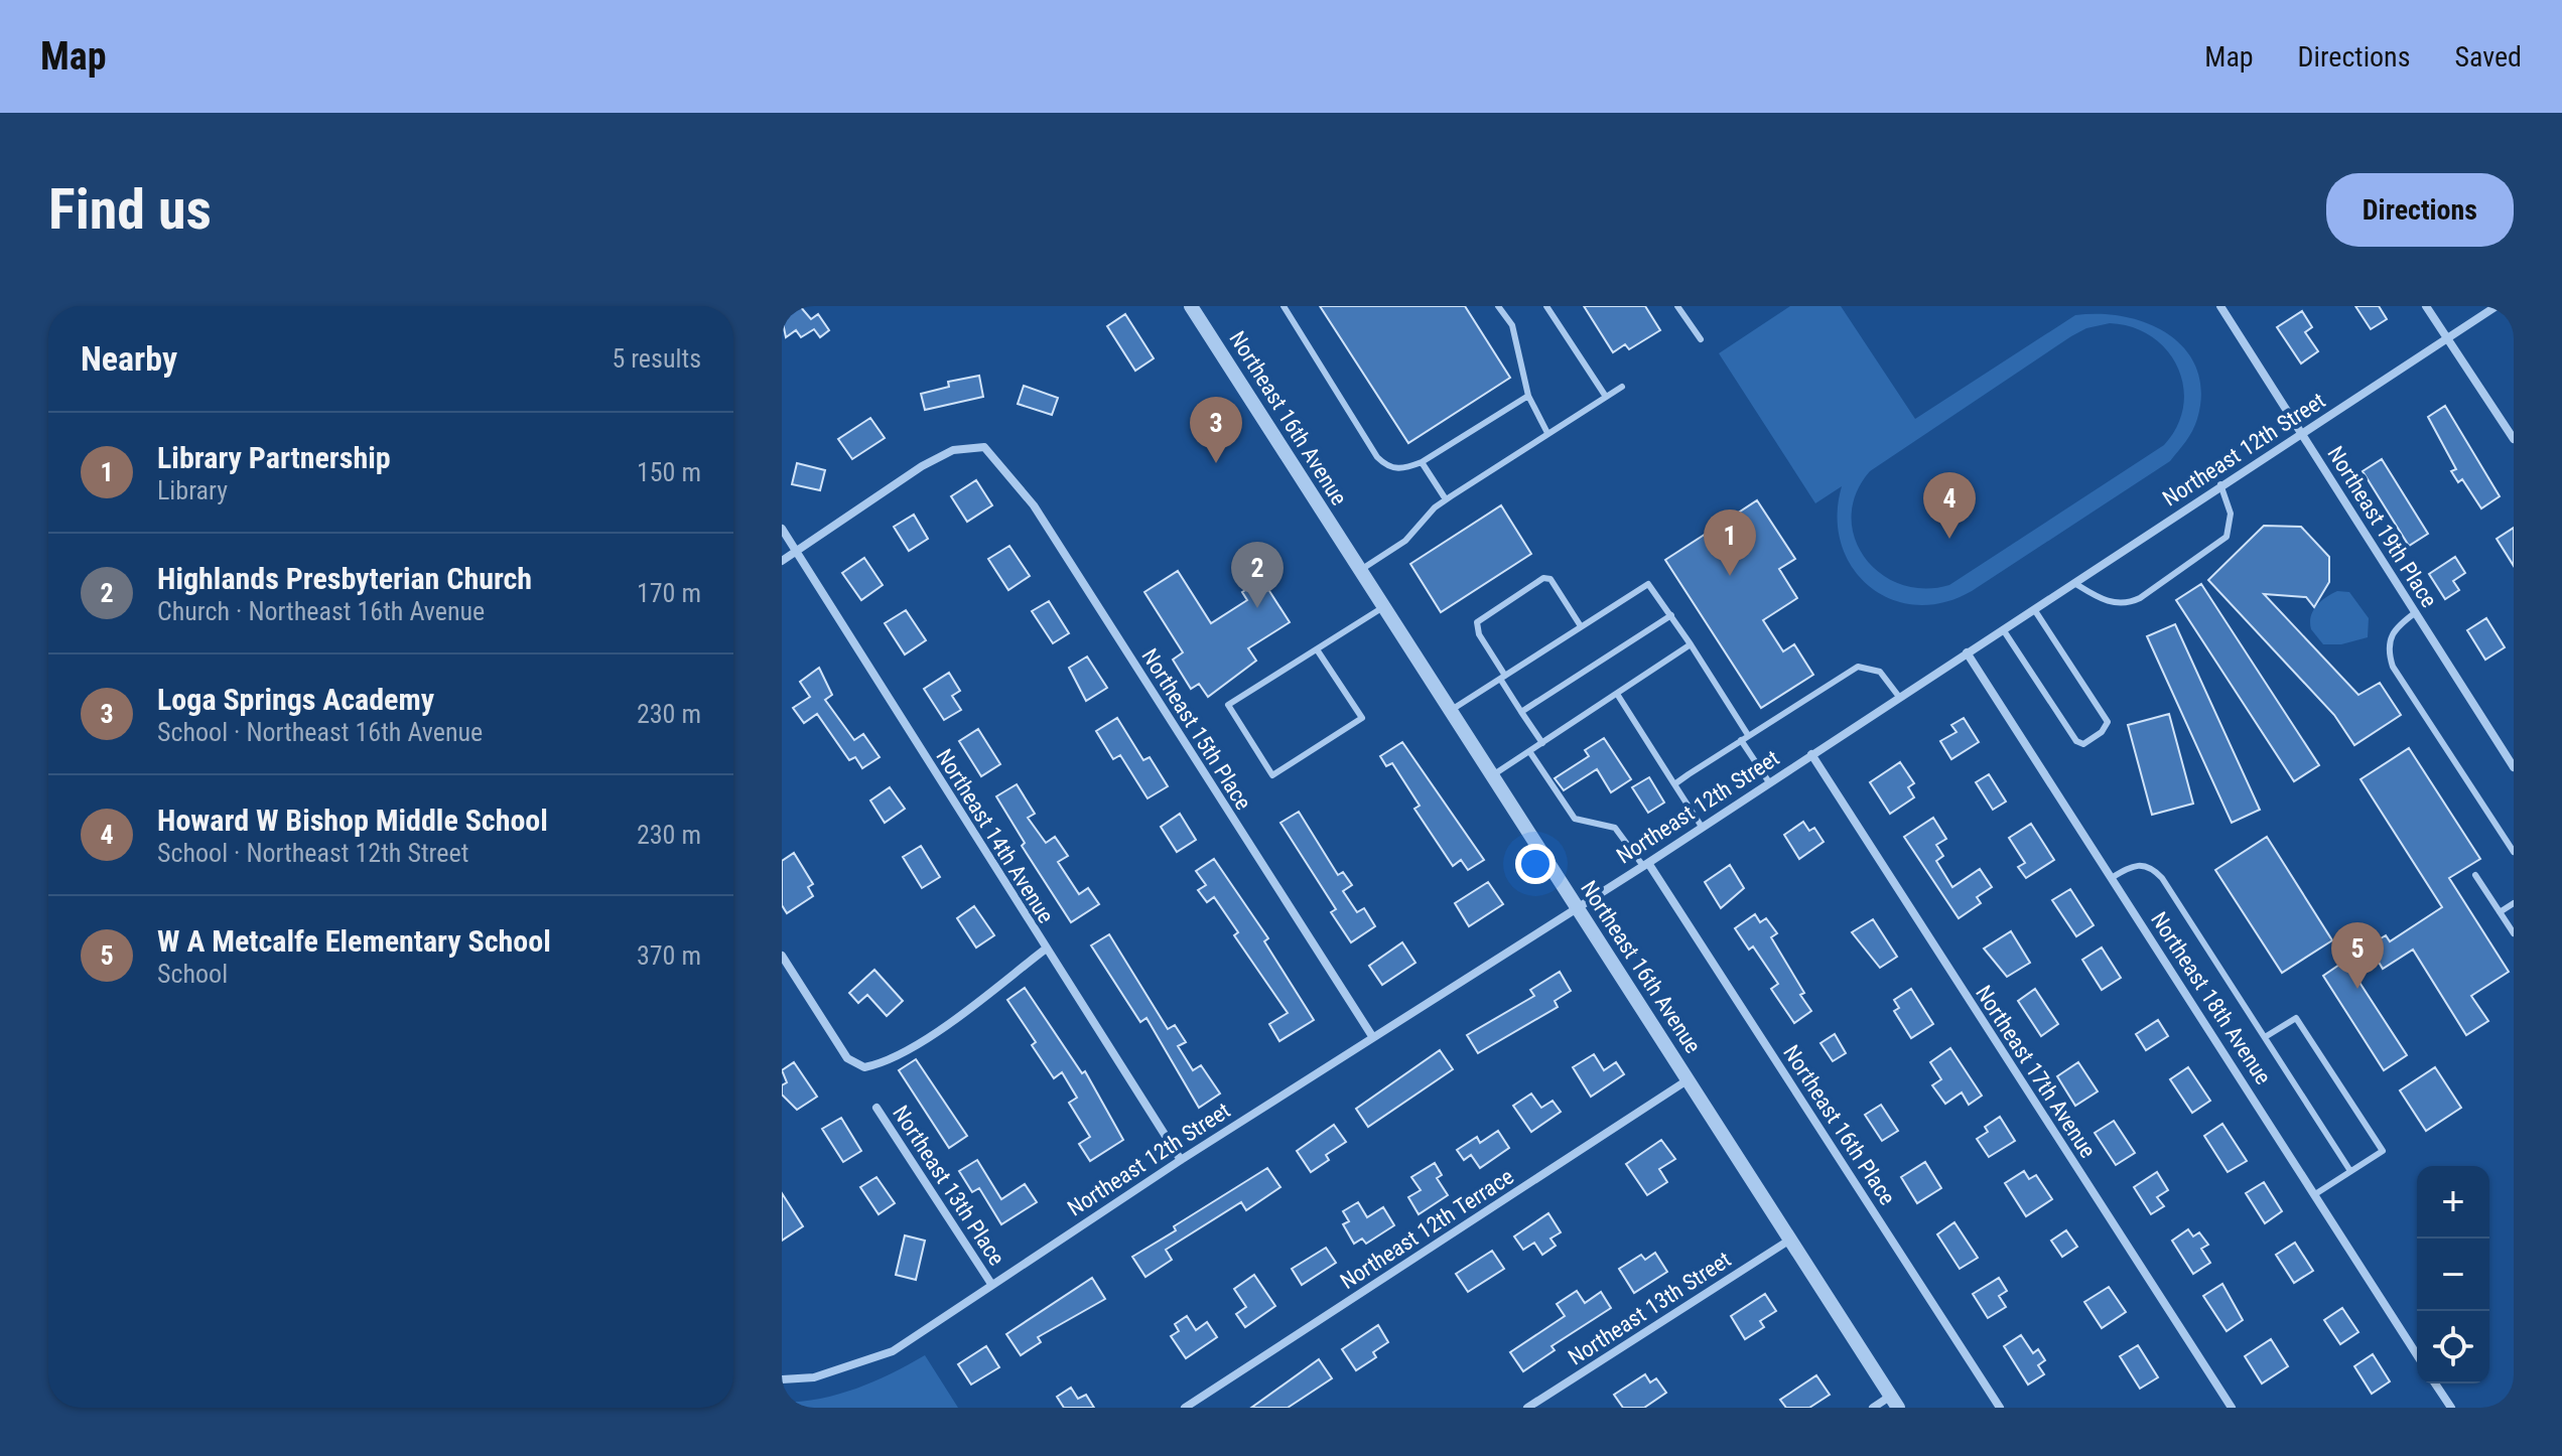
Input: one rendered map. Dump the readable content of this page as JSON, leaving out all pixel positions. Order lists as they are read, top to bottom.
{
  "streets": {
    "street": [
      "Northeast 16th Avenue",
      "Northeast 12th Street",
      "Northeast 19th Place",
      "Northeast 15th Place",
      "Northeast 14th Avenue",
      "Northeast 18th Avenue",
      "Northeast 17th Avenue",
      "Northeast 16th Place",
      "Northeast 13th Place",
      "Northeast 12th Terrace",
      "Northeast 13th Street"
    ]
  },
  "crossings": [
    ["Northeast 16th Avenue", "Northeast 12th Street"],
    ["Northeast 16th Avenue", "Northeast 12th Terrace"],
    ["Northeast 16th Avenue", "Northeast 13th Street"],
    ["Northeast 12th Street", "Northeast 19th Place"],
    ["Northeast 12th Street", "Northeast 15th Place"],
    ["Northeast 12th Street", "Northeast 14th Avenue"],
    ["Northeast 12th Street", "Northeast 18th Avenue"],
    ["Northeast 12th Street", "Northeast 17th Avenue"],
    ["Northeast 12th Street", "Northeast 16th Place"],
    ["Northeast 12th Street", "Northeast 13th Place"],
    ["Northeast 15th Place", "Northeast 14th Avenue"]
  ],
  "page": {
    "header": "Map",
    "nav": ["Map", "Directions", "Saved"],
    "buttons": "Directions",
    "title": "Find us",
    "heading": ["Nearby", "5 results"],
    "pins": [
      "3",
      "4",
      "1",
      "2",
      "5"
    ],
    "list": [
      {
        "mark": "1",
        "name": "Library Partnership",
        "note": "Library",
        "value": "150 m"
      },
      {
        "mark": "2",
        "name": "Highlands Presbyterian Church",
        "note": "Church · Northeast 16th Avenue",
        "value": "170 m"
      },
      {
        "mark": "3",
        "name": "Loga Springs Academy",
        "note": "School · Northeast 16th Avenue",
        "value": "230 m"
      },
      {
        "mark": "4",
        "name": "Howard W Bishop Middle School",
        "note": "School · Northeast 12th Street",
        "value": "230 m"
      },
      {
        "mark": "5",
        "name": "W A Metcalfe Elementary School",
        "note": "School",
        "value": "370 m"
      }
    ],
    "map_buttons": ["+", "−"]
  }
}
